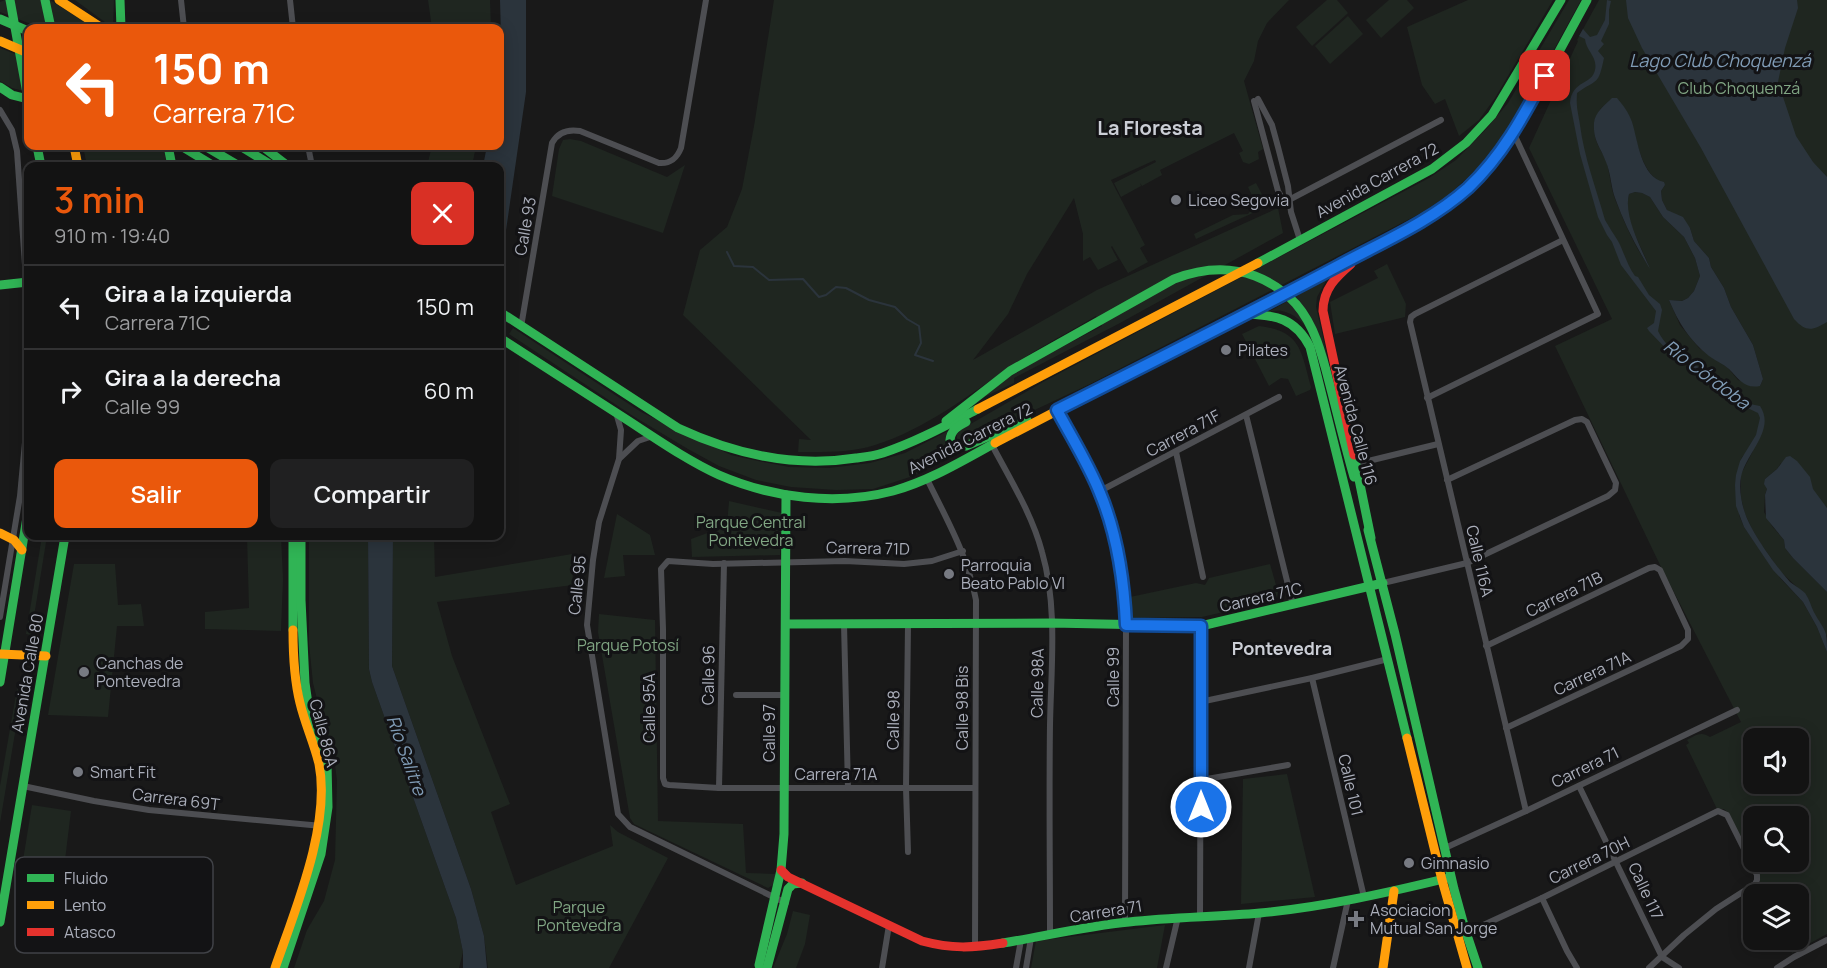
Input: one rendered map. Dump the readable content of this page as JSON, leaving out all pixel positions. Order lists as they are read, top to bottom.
{
  "streets": {
    "main road": [
      "Avenida Carrera 72",
      "Avenida Calle 116",
      "Carrera 71C",
      "Avenida Calle 80",
      "Calle 86A",
      "Calle 97",
      "Carrera 71"
    ],
    "street": [
      "Calle 93",
      "Carrera 71F",
      "Carrera 71D",
      "Calle 116A",
      "Calle 95",
      "Carrera 71B",
      "Carrera 71A",
      "Calle 96",
      "Calle 99",
      "Calle 98A",
      "Calle 95A",
      "Calle 98 Bis",
      "Calle 98",
      "Calle 101",
      "Carrera 69T",
      "Carrera 70H",
      "Calle 117"
    ]
  },
  "crossings": [
    ["Avenida Carrera 72", "Calle 93"],
    ["Avenida Carrera 72", "Avenida Calle 116"],
    ["Avenida Carrera 72", "Calle 95"],
    ["Avenida Carrera 72", "Calle 99"],
    ["Avenida Carrera 72", "Calle 98A"],
    ["Avenida Carrera 72", "Calle 98 Bis"],
    ["Avenida Carrera 72", "Calle 97"],
    ["Avenida Calle 116", "Carrera 71C"],
    ["Avenida Calle 116", "Carrera 71"],
    ["Avenida Calle 116", "Carrera 70H"],
    ["Carrera 71F", "Calle 99"],
    ["Carrera 71D", "Calle 96"],
    ["Carrera 71D", "Calle 95A"],
    ["Carrera 71D", "Calle 98 Bis"],
    ["Carrera 71D", "Calle 97"],
    ["Calle 116A", "Carrera 71B"],
    ["Calle 116A", "Carrera 71C"],
    ["Calle 116A", "Carrera 71A"],
    ["Calle 116A", "Carrera 71"],
    ["Calle 95", "Calle 97"],
    ["Carrera 71B", "Carrera 71A"],
    ["Carrera 71C", "Calle 99"],
    ["Carrera 71C", "Calle 98A"],
    ["Carrera 71C", "Calle 98 Bis"],
    ["Carrera 71C", "Calle 98"],
    ["Carrera 71C", "Calle 97"],
    ["Avenida Calle 80", "Carrera 69T"],
    ["Carrera 71A", "Calle 96"],
    ["Carrera 71A", "Calle 95A"],
    ["Carrera 71A", "Calle 98 Bis"],
    ["Carrera 71A", "Calle 98"],
    ["Carrera 71A", "Calle 97"],
    ["Calle 99", "Carrera 71"],
    ["Calle 98A", "Carrera 71"],
    ["Calle 98 Bis", "Carrera 71"],
    ["Calle 86A", "Carrera 69T"],
    ["Calle 97", "Carrera 71"],
    ["Carrera 71", "Calle 101"],
    ["Carrera 71", "Calle 117"],
    ["Carrera 70H", "Calle 117"]
  ],
  "districts": ["La Floresta", "Pontevedra"],
  "water": ["Lago Club Choquenzá", "Río Córdoba", "Río Salitre"],
  "parks": [
    "Club Choquenzá",
    "Parque Central Pontevedra",
    "Parque Potosí",
    "Parque Pontevedra"
  ],
  "places": {
    "other": [
      "Liceo Segovia",
      "Pilates",
      "Parroquia Beato Pablo VI",
      "Canchas de Pontevedra",
      "Smart Fit",
      "Gimnasio"
    ],
    "health": ["Asociacion Mutual San Jorge"]
  },
  "legend": ["Fluido", "Lento", "Atasco"],
  "page": {
    "turn": ["150 m", "Carrera 71C"],
    "heading": ["3 min", "910 m · 19:40"],
    "list": [
      {
        "name": "Gira a la izquierda",
        "note": "Carrera 71C",
        "value": "150 m"
      },
      {
        "name": "Gira a la derecha",
        "note": "Calle 99",
        "value": "60 m"
      }
    ],
    "buttons": ["Salir", "Compartir"]
  }
}
